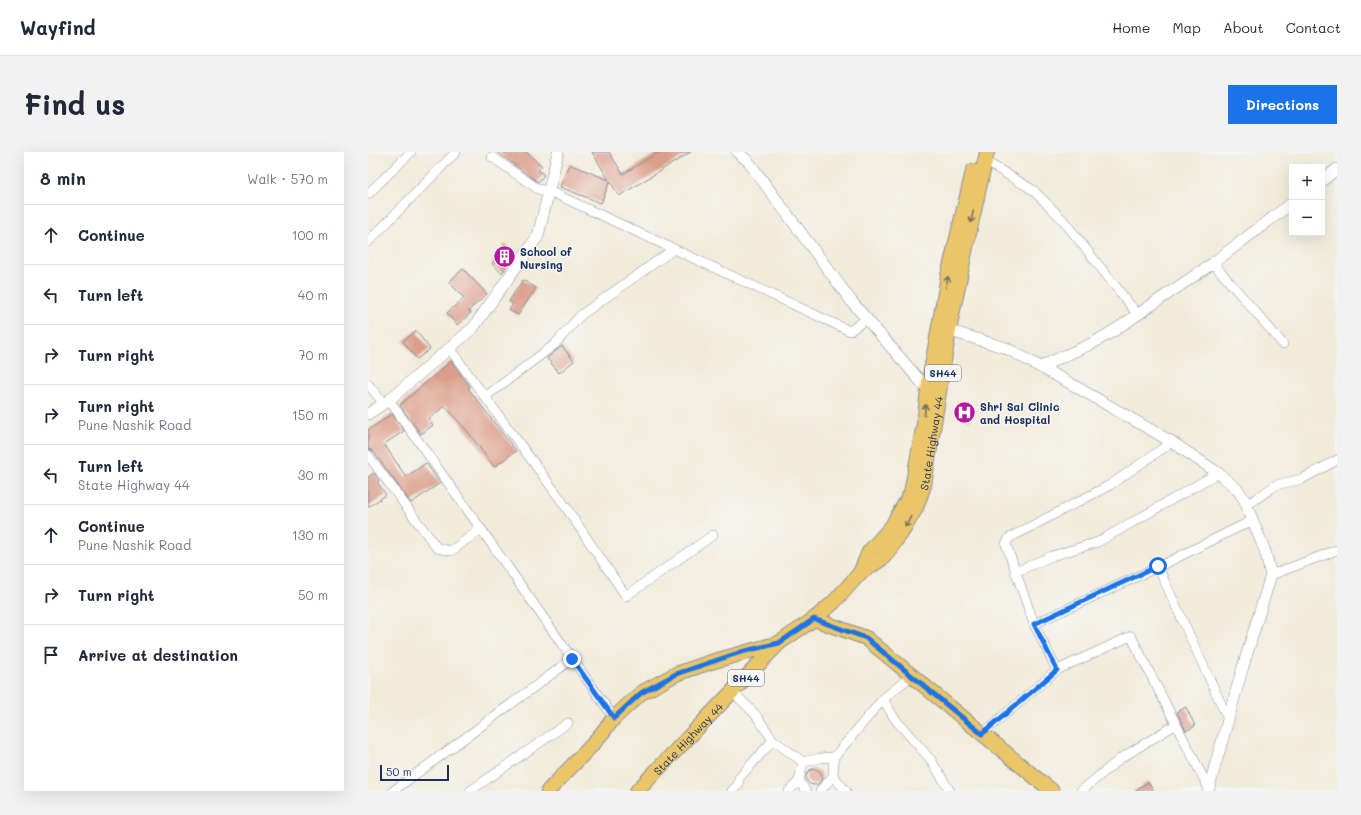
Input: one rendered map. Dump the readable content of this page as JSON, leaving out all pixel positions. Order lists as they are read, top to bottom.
{
  "streets": {
    "main road": ["SH44", "State Highway 44"]
  },
  "places": {
    "building": ["School of Nursing"],
    "hospital": ["Shri Sai Clinic and Hospital"]
  },
  "scale_bar": "50 m",
  "page": {
    "header": "Wayfind",
    "nav": [
      "Home",
      "Map",
      "About",
      "Contact"
    ],
    "buttons": "Directions",
    "title": "Find us",
    "heading": ["8 min", "Walk · 570 m"],
    "map_buttons": ["+", "−"],
    "list": [
      ["Continue", "100 m"],
      ["Turn left", "40 m"],
      ["Turn right", "70 m"],
      ["Turn right", "Pune Nashik Road", "150 m"],
      ["Turn left", "State Highway 44", "30 m"],
      ["Continue", "Pune Nashik Road", "130 m"],
      ["Turn right", "50 m"],
      "Arrive at destination"
    ],
    "scale": "50 m"
  }
}
